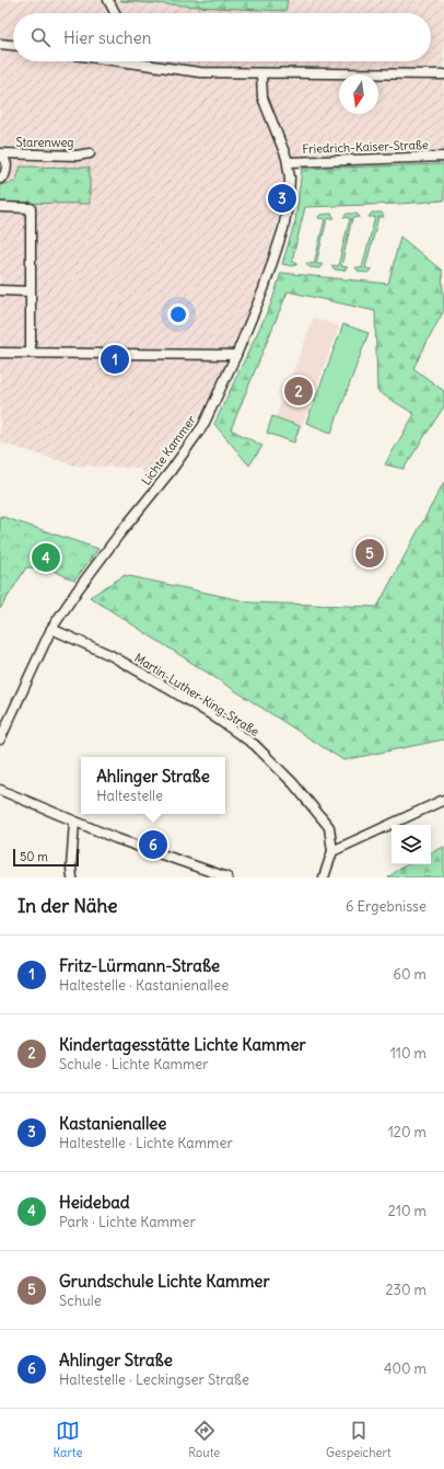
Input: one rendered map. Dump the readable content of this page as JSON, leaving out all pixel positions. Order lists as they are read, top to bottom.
{
  "streets": {
    "street": [
      "Starenweg",
      "Friedrich-Kaiser-Straße",
      "Lichte Kammer",
      "Martin-Luther-King-Straße"
    ]
  },
  "crossings": [
    ["Friedrich-Kaiser-Straße", "Lichte Kammer"],
    ["Lichte Kammer", "Martin-Luther-King-Straße"]
  ],
  "scale_bar": "50 m",
  "north": "bottom",
  "page": {
    "search": "Hier suchen",
    "pins": [
      "3",
      "1",
      "2",
      "5",
      "4",
      "6"
    ],
    "popup": ["Ahlinger Straße", "Haltestelle"],
    "scale": "50 m",
    "heading": ["In der Nähe", "6 Ergebnisse"],
    "list": [
      {
        "mark": "1",
        "name": "Fritz-Lürmann-Straße",
        "note": "Haltestelle · Kastanienallee",
        "value": "60 m"
      },
      {
        "mark": "2",
        "name": "Kindertagesstätte Lichte Kammer",
        "note": "Schule · Lichte Kammer",
        "value": "110 m"
      },
      {
        "mark": "3",
        "name": "Kastanienallee",
        "note": "Haltestelle · Lichte Kammer",
        "value": "120 m"
      },
      {
        "mark": "4",
        "name": "Heidebad",
        "note": "Park · Lichte Kammer",
        "value": "210 m"
      },
      {
        "mark": "5",
        "name": "Grundschule Lichte Kammer",
        "note": "Schule",
        "value": "230 m"
      },
      {
        "mark": "6",
        "name": "Ahlinger Straße",
        "note": "Haltestelle · Leckingser Straße",
        "value": "400 m"
      }
    ],
    "nav": ["Karte", "Route", "Gespeichert"]
  }
}
